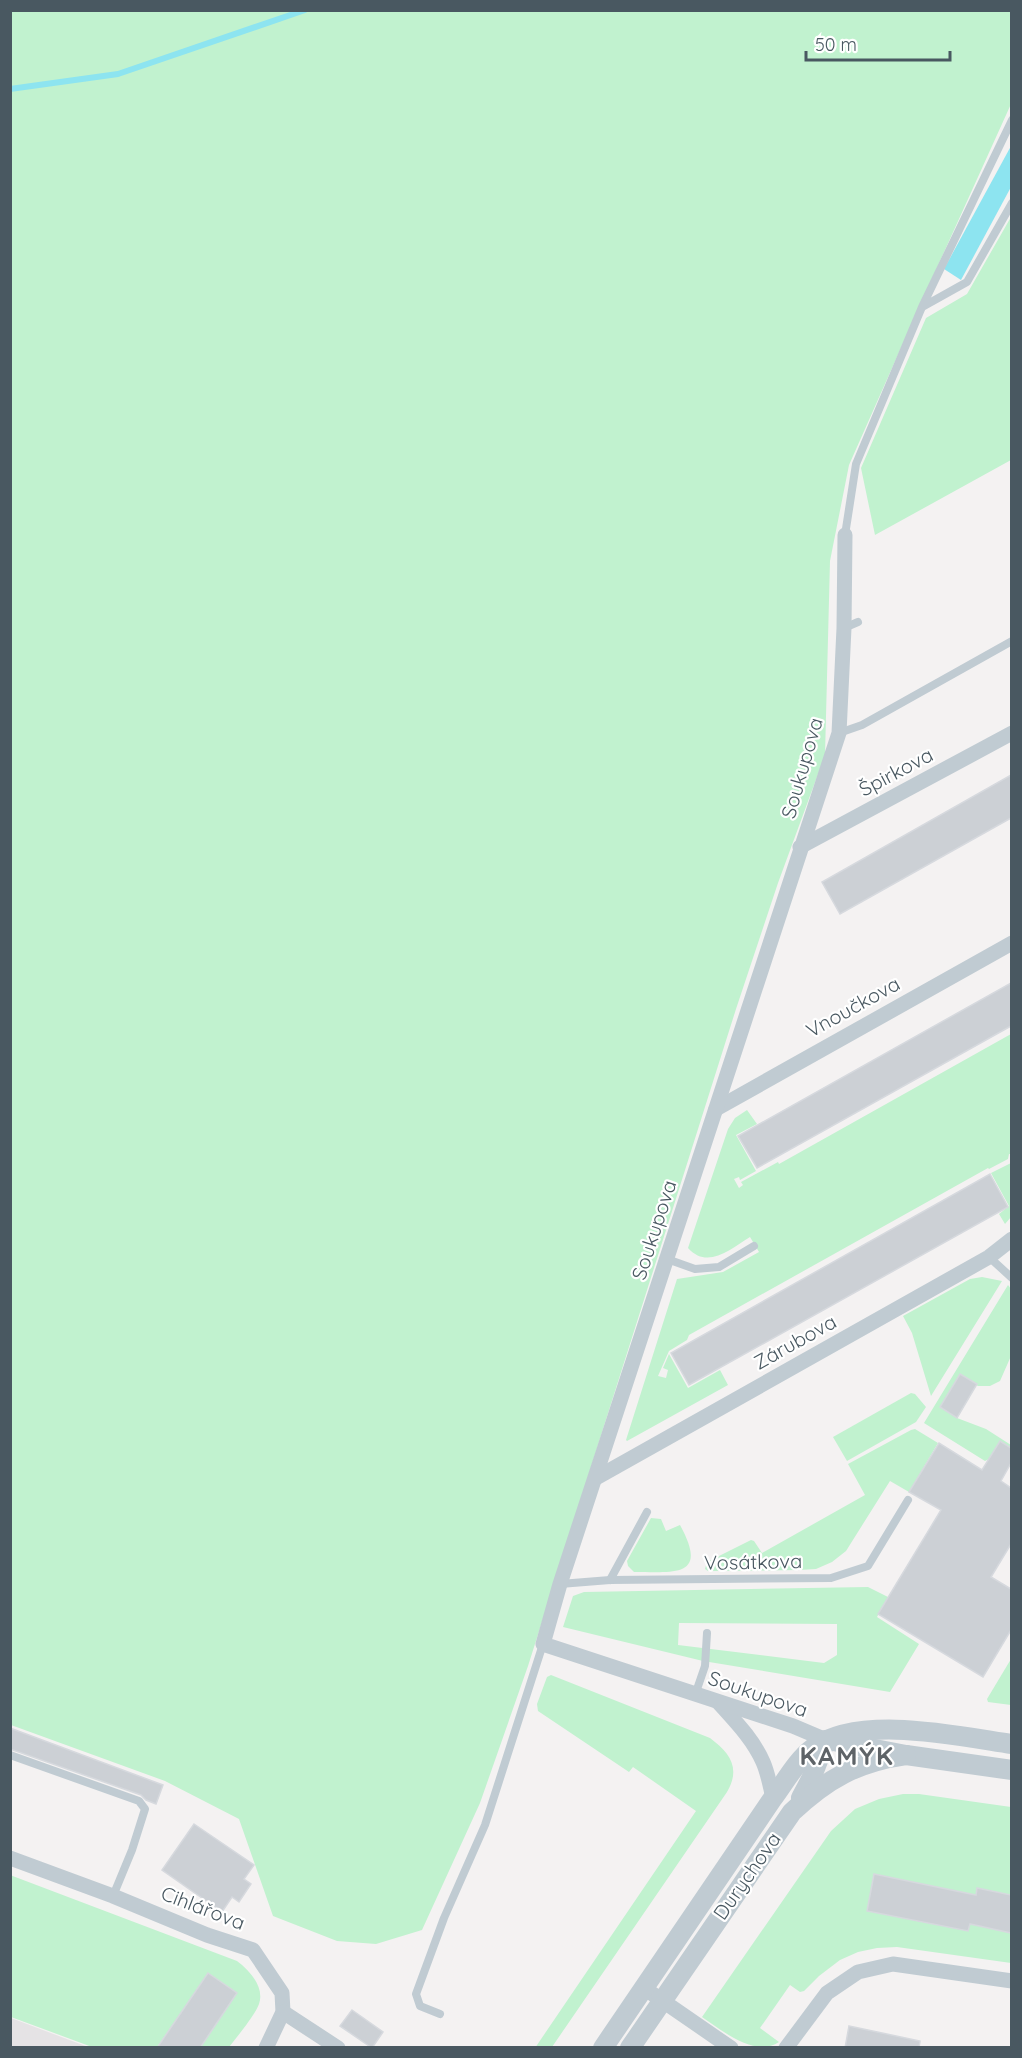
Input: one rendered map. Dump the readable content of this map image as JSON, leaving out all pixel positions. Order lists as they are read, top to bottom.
{
  "streets": {
    "street": [
      "Soukupova",
      "Špirkova",
      "Vnoučkova",
      "Zárubova",
      "Durychova",
      "Cihlářova"
    ],
    "lane": ["Vosátkova"]
  },
  "crossings": [
    ["Soukupova", "Špirkova"],
    ["Soukupova", "Vnoučkova"],
    ["Soukupova", "Zárubova"],
    ["Soukupova", "Vosátkova"],
    ["Soukupova", "Durychova"]
  ],
  "districts": ["KAMÝK"],
  "scale_bar": "50 m"
}
